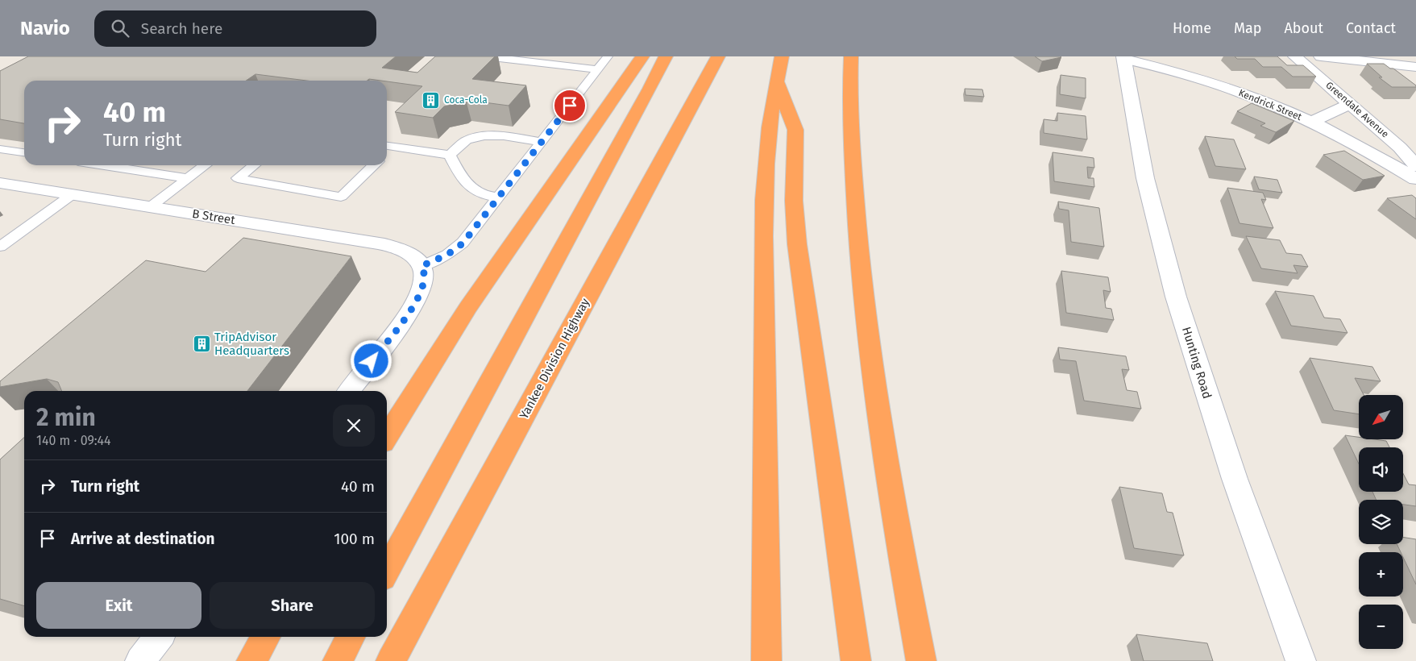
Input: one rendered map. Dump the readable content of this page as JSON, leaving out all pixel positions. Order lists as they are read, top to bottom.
{
  "streets": {
    "highway": ["Yankee Division Highway"],
    "street": [
      "Kendrick Street",
      "Greendale Avenue",
      "B Street",
      "Hunting Road"
    ]
  },
  "crossings": [
    ["Kendrick Street", "Hunting Road"]
  ],
  "places": {
    "building": ["Coca-Cola", "TripAdvisor Headquarters"]
  },
  "north": "bottom left",
  "page": {
    "header": "Navio",
    "search": "Search here",
    "nav": [
      "Home",
      "Map",
      "About",
      "Contact"
    ],
    "turn": ["40 m", "Turn right"],
    "heading": ["2 min", "140 m · 09:44"],
    "map_buttons": ["+", "−"],
    "list": [
      {
        "name": "Turn right",
        "value": "40 m"
      },
      {
        "name": "Arrive at destination",
        "value": "100 m"
      }
    ],
    "buttons": ["Exit", "Share"]
  }
}
